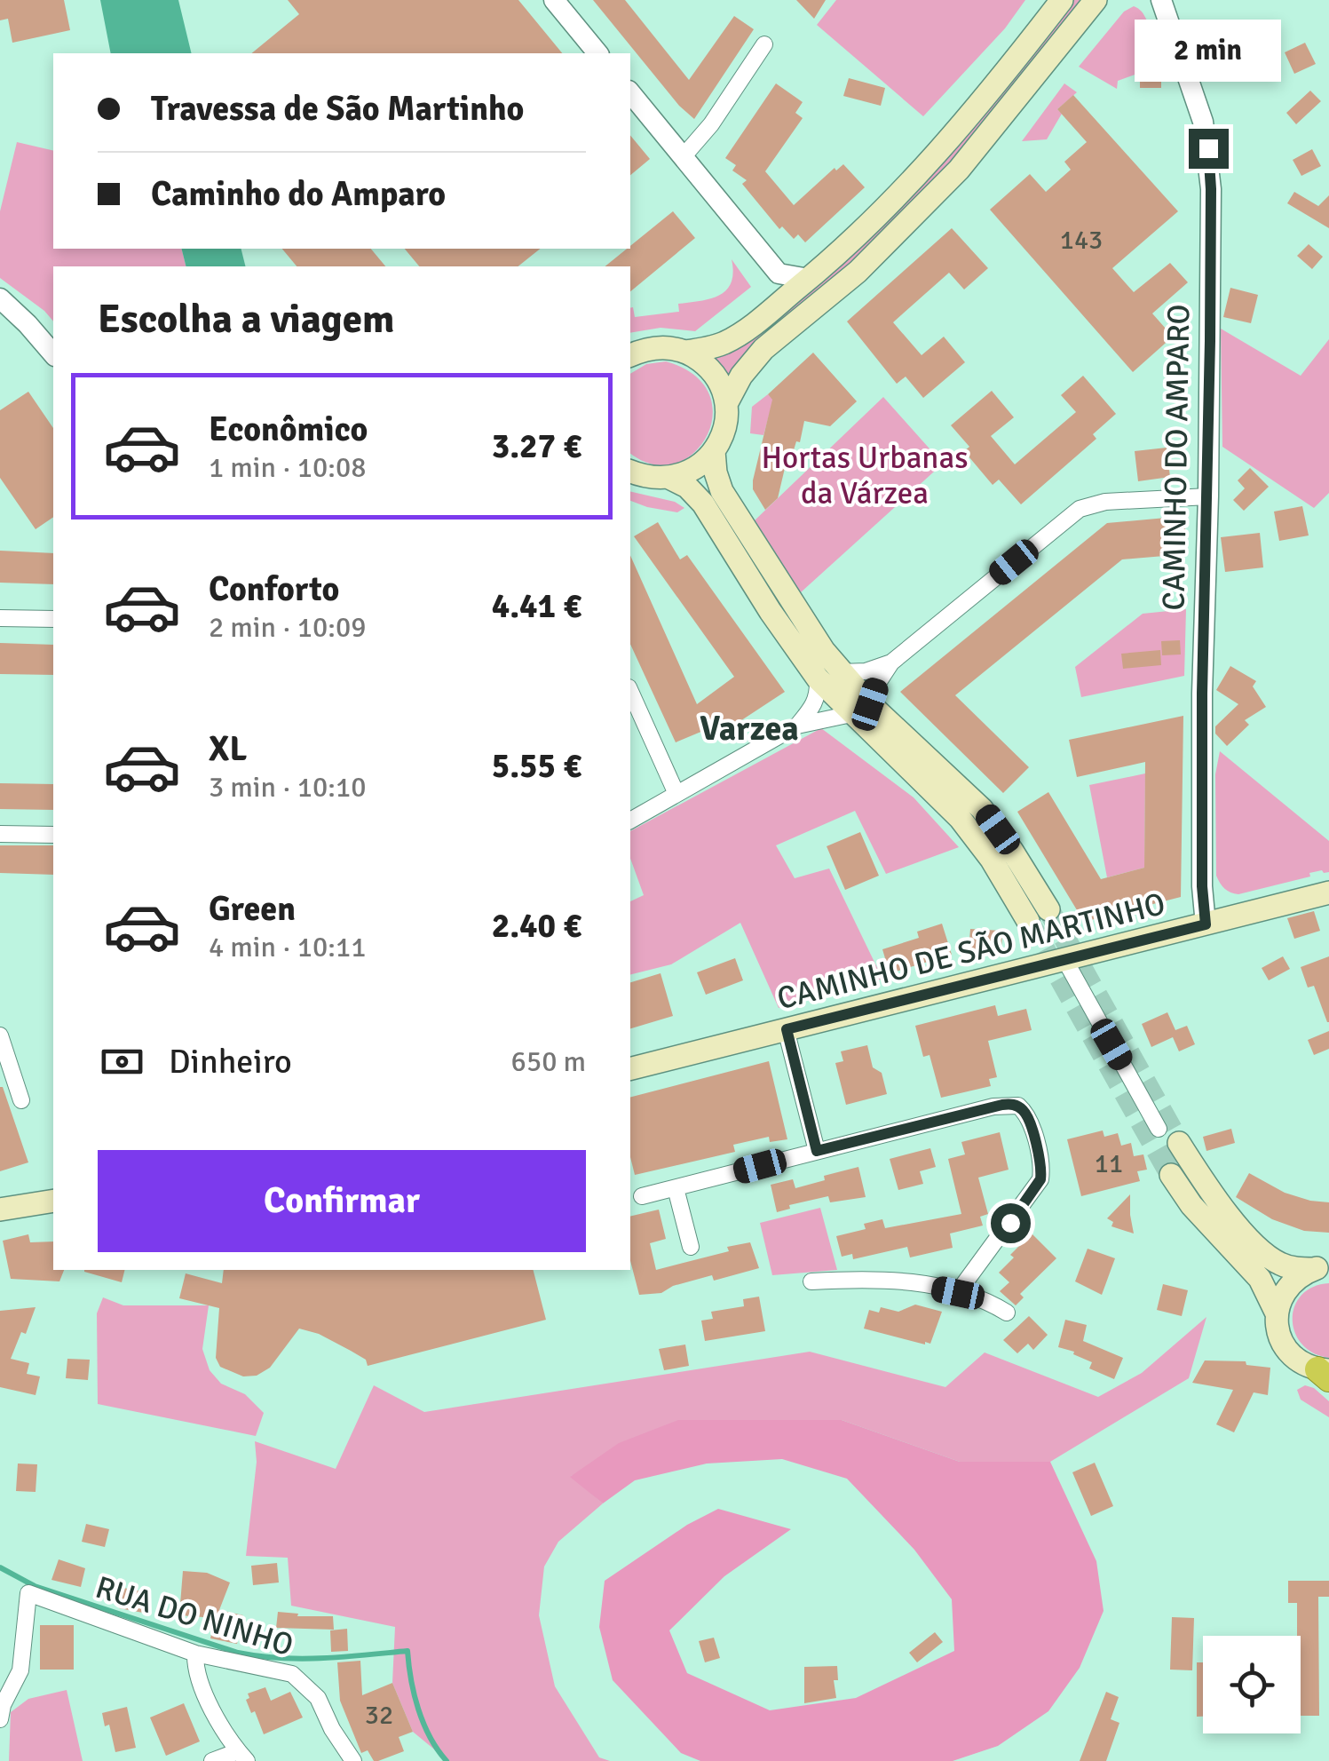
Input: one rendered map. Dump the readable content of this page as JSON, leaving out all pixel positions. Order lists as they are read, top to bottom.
{
  "streets": {
    "main road": ["CAMINHO DE SÃO MARTINHO"],
    "street": ["CAMINHO DO AMPARO", "RUA DO NINHO"]
  },
  "crossings": [
    ["CAMINHO DO AMPARO", "CAMINHO DE SÃO MARTINHO"]
  ],
  "districts": ["Varzea"],
  "parks": ["Hortas Urbanas da Várzea"],
  "house_numbers": ["143", "11", "32"],
  "page": {
    "bubble": "2 min",
    "banner": ["Travessa de São Martinho", "Caminho do Amparo"],
    "heading": "Escolha a viagem",
    "list": [
      {
        "name": "Econômico",
        "note": "1 min · 10:08",
        "value": "3.27 €"
      },
      {
        "name": "Conforto",
        "note": "2 min · 10:09",
        "value": "4.41 €"
      },
      {
        "name": "XL",
        "note": "3 min · 10:10",
        "value": "5.55 €"
      },
      {
        "name": "Green",
        "note": "4 min · 10:11",
        "value": "2.40 €"
      }
    ],
    "pay": ["Dinheiro", "650 m"],
    "buttons": "Confirmar"
  }
}
